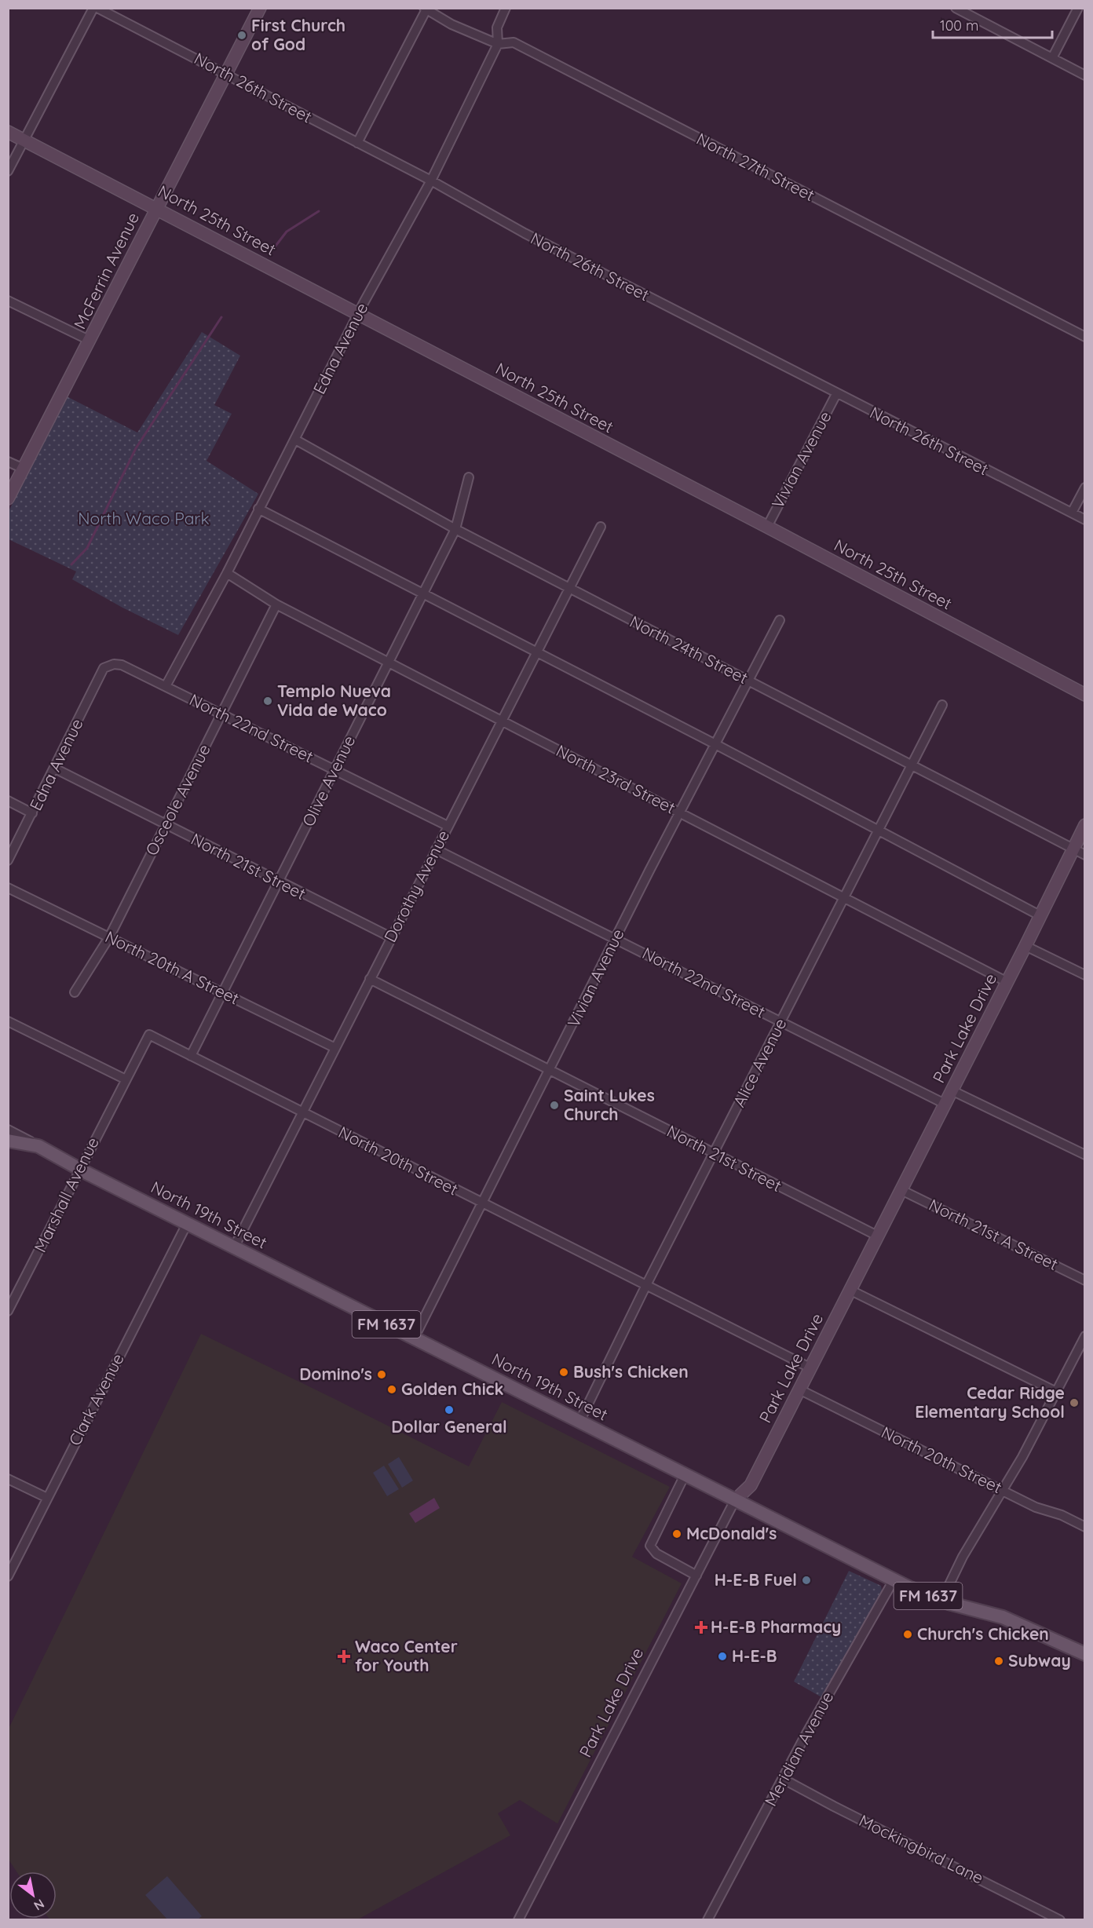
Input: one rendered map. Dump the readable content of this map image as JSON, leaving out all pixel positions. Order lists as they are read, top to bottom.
{
  "streets": {
    "main road": ["North 19th Street", "FM 1637"],
    "street": [
      "North 26th Street",
      "North 27th Street",
      "North 25th Street",
      "McFerrin Avenue",
      "Edna Avenue",
      "Vivian Avenue",
      "North 24th Street",
      "North 22nd Street",
      "North 23rd Street",
      "Olive Avenue",
      "Osceole Avenue",
      "North 21st Street",
      "Dorothy Avenue",
      "North 20th A Street",
      "Park Lake Drive",
      "Alice Avenue",
      "North 20th Street",
      "Marshall Avenue",
      "North 21st A Street",
      "Clark Avenue",
      "Meridian Avenue",
      "Mockingbird Lane"
    ]
  },
  "crossings": [
    ["North 26th Street", "McFerrin Avenue"],
    ["North 26th Street", "Edna Avenue"],
    ["North 26th Street", "Vivian Avenue"],
    ["North 27th Street", "Edna Avenue"],
    ["North 25th Street", "McFerrin Avenue"],
    ["North 25th Street", "Edna Avenue"],
    ["North 25th Street", "Vivian Avenue"],
    ["Edna Avenue", "North 24th Street"],
    ["Edna Avenue", "North 22nd Street"],
    ["Edna Avenue", "North 23rd Street"],
    ["Edna Avenue", "North 21st Street"],
    ["Vivian Avenue", "North 24th Street"],
    ["Vivian Avenue", "North 22nd Street"],
    ["Vivian Avenue", "North 23rd Street"],
    ["Vivian Avenue", "North 21st Street"],
    ["Vivian Avenue", "North 20th Street"],
    ["Vivian Avenue", "North 19th Street"],
    ["North 24th Street", "Olive Avenue"],
    ["North 24th Street", "Dorothy Avenue"],
    ["North 24th Street", "Park Lake Drive"],
    ["North 24th Street", "Alice Avenue"],
    ["North 22nd Street", "Olive Avenue"],
    ["North 22nd Street", "Osceole Avenue"],
    ["North 22nd Street", "Dorothy Avenue"],
    ["North 22nd Street", "Park Lake Drive"],
    ["North 22nd Street", "Alice Avenue"],
    ["North 23rd Street", "Olive Avenue"],
    ["North 23rd Street", "Osceole Avenue"],
    ["North 23rd Street", "Dorothy Avenue"],
    ["North 23rd Street", "Park Lake Drive"],
    ["North 23rd Street", "Alice Avenue"],
    ["Olive Avenue", "North 21st Street"],
    ["Olive Avenue", "North 20th A Street"],
    ["Olive Avenue", "North 20th Street"],
    ["Osceole Avenue", "North 21st Street"],
    ["Osceole Avenue", "North 20th A Street"],
    ["North 21st Street", "Dorothy Avenue"],
    ["North 21st Street", "Park Lake Drive"],
    ["North 21st Street", "Alice Avenue"],
    ["Dorothy Avenue", "North 20th A Street"],
    ["Dorothy Avenue", "North 20th Street"],
    ["Dorothy Avenue", "North 19th Street"],
    ["Park Lake Drive", "North 20th Street"],
    ["Park Lake Drive", "North 19th Street"],
    ["Park Lake Drive", "North 21st A Street"],
    ["Alice Avenue", "North 20th Street"],
    ["Alice Avenue", "North 19th Street"],
    ["North 20th Street", "Marshall Avenue"],
    ["Marshall Avenue", "North 19th Street"],
    ["North 19th Street", "FM 1637"],
    ["North 19th Street", "Clark Avenue"],
    ["North 19th Street", "Meridian Avenue"],
    ["Meridian Avenue", "Mockingbird Lane"]
  ],
  "parks": ["North Waco Park"],
  "places": {
    "other": [
      "First Church of God",
      "Templo Nueva Vida de Waco",
      "Saint Lukes Church",
      "Bush's Chicken",
      "Domino's",
      "Golden Chick",
      "Cedar Ridge Elementary School",
      "Dollar General",
      "McDonald's",
      "H-E-B Fuel",
      "Church's Chicken",
      "H-E-B",
      "Subway"
    ],
    "health": ["H-E-B Pharmacy", "Waco Center for Youth"]
  },
  "scale_bar": "100 m",
  "north": "bottom right"
}
